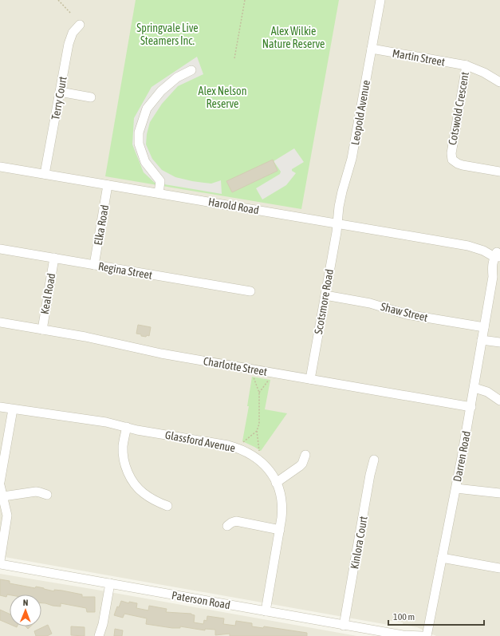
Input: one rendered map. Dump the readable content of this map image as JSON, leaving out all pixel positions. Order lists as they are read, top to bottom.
{
  "streets": {
    "street": [
      "Martin Street",
      "Terry Court",
      "Cotswold Crescent",
      "Leopold Avenue",
      "Harold Road",
      "Elka Road",
      "Regina Street",
      "Keal Road",
      "Scotsmore Road",
      "Shaw Street",
      "Charlotte Street",
      "Glassford Avenue",
      "Darren Road",
      "Kinlora Court",
      "Paterson Road"
    ]
  },
  "crossings": [
    ["Martin Street", "Cotswold Crescent"],
    ["Martin Street", "Leopold Avenue"],
    ["Terry Court", "Harold Road"],
    ["Leopold Avenue", "Harold Road"],
    ["Leopold Avenue", "Scotsmore Road"],
    ["Harold Road", "Elka Road"],
    ["Harold Road", "Scotsmore Road"],
    ["Harold Road", "Darren Road"],
    ["Elka Road", "Regina Street"],
    ["Regina Street", "Keal Road"],
    ["Keal Road", "Charlotte Street"],
    ["Scotsmore Road", "Shaw Street"],
    ["Scotsmore Road", "Charlotte Street"],
    ["Shaw Street", "Darren Road"],
    ["Charlotte Street", "Darren Road"],
    ["Glassford Avenue", "Paterson Road"],
    ["Kinlora Court", "Paterson Road"]
  ],
  "parks": ["Springvale Live Steamers Inc.", "Alex Wilkie Nature Reserve", "Alex Nelson Reserve"],
  "scale_bar": "100 m",
  "north": "top"
}
